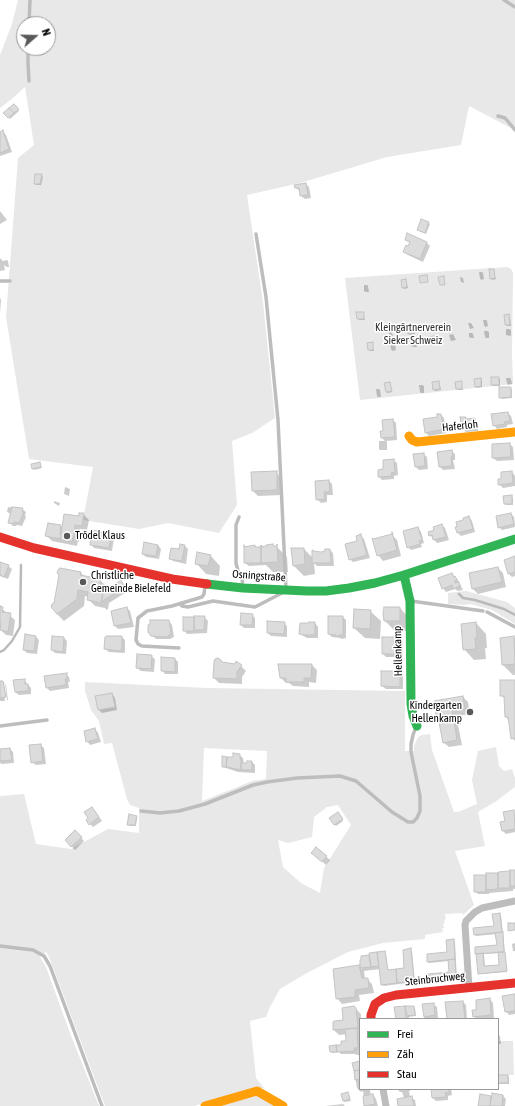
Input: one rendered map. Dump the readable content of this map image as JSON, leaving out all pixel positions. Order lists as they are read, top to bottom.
{
  "streets": {
    "main road": [
      "Haferloh",
      "Osningstraße",
      "Hellenkamp",
      "Steinbruchweg"
    ]
  },
  "crossings": [
    ["Osningstraße", "Hellenkamp"]
  ],
  "parks": ["Kleingärtnerverein Sieker Schweiz"],
  "places": ["Trödel Klaus", "Christliche Gemeinde Bielefeld", "Kindergarten Hellenkamp"],
  "legend": ["Frei", "Zäh", "Stau"],
  "north": "right"
}
